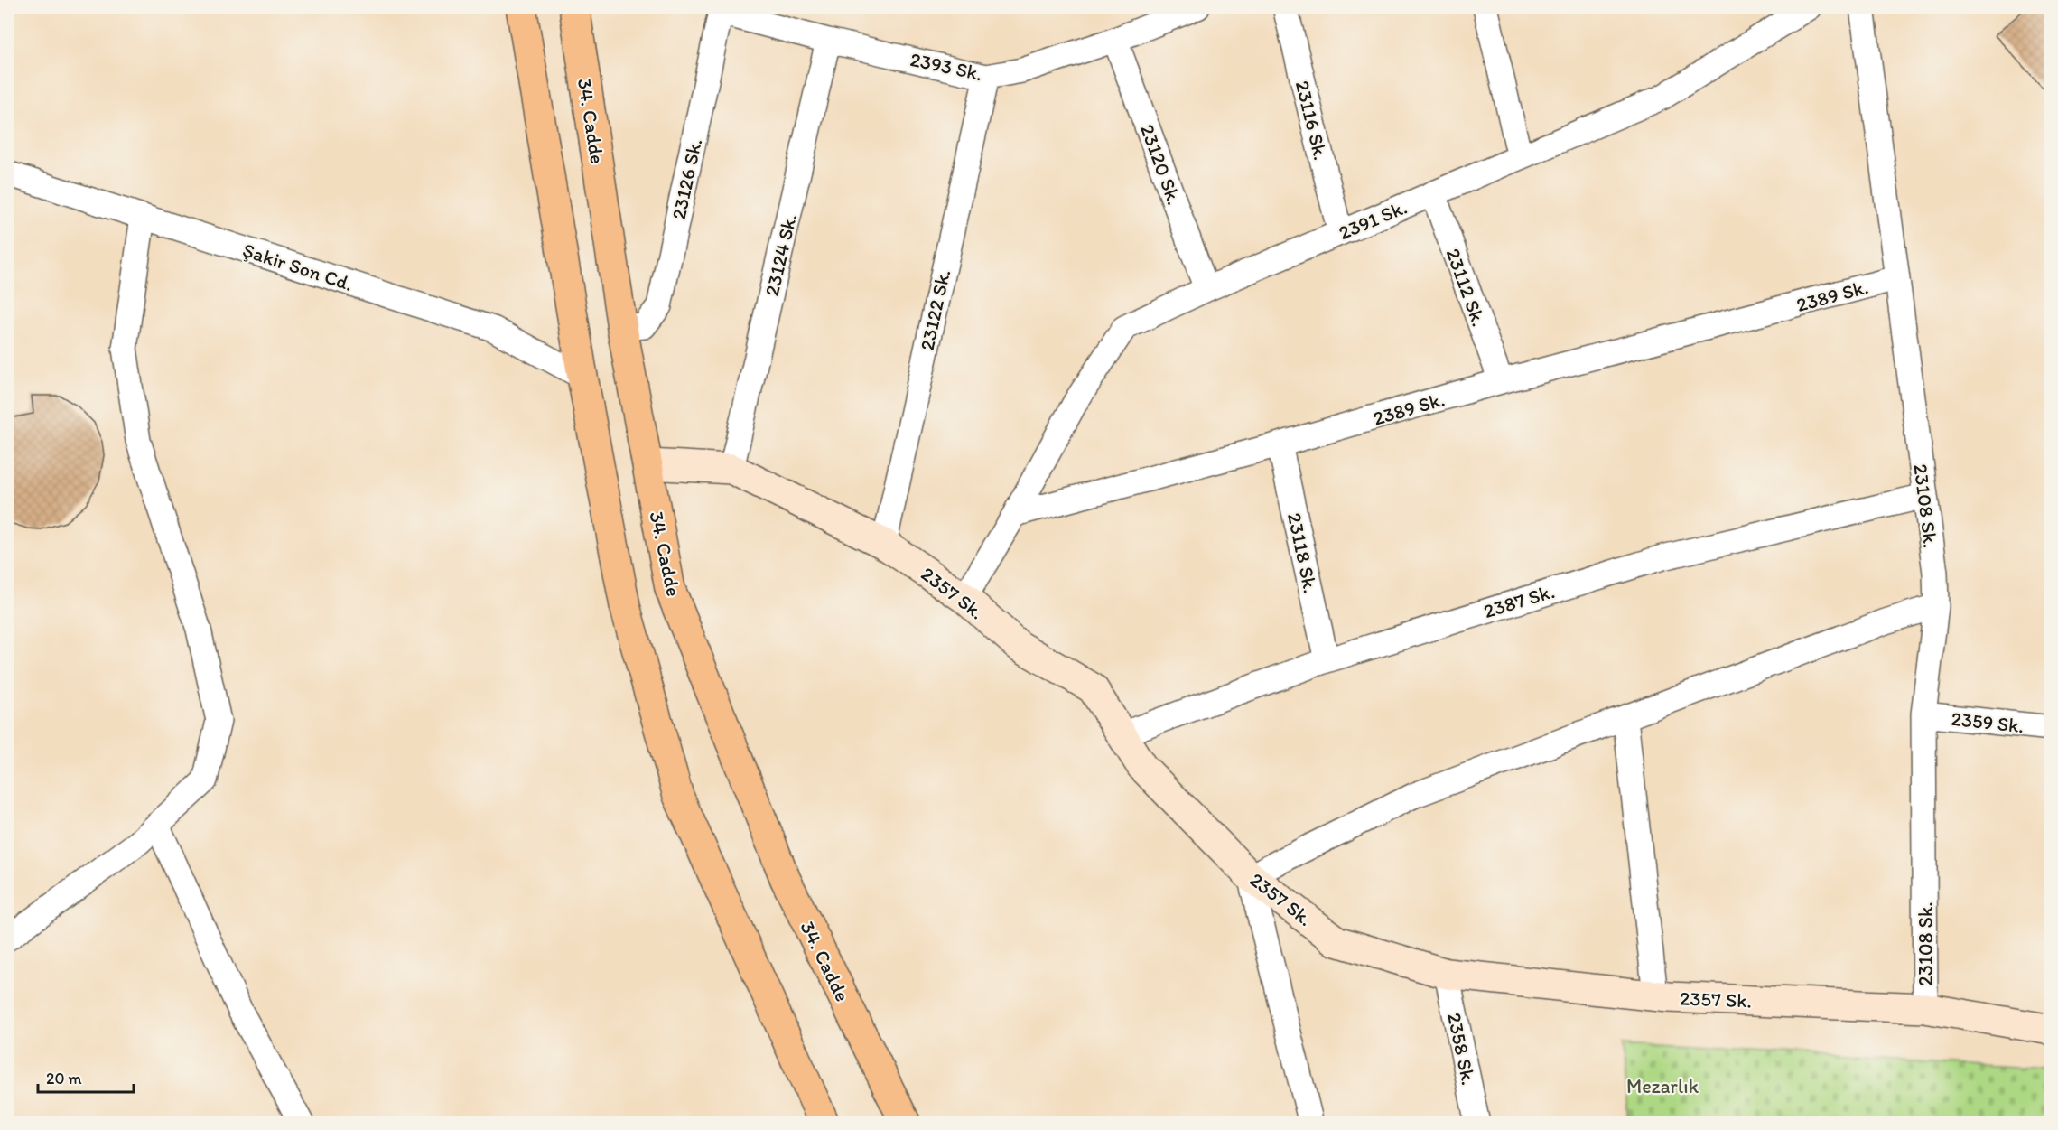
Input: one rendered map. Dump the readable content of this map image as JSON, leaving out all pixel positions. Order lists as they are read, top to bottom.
{
  "streets": {
    "main road": ["34. Cadde"],
    "street": [
      "2393 Sk.",
      "23116 Sk.",
      "23120 Sk.",
      "23126 Sk.",
      "2391 Sk.",
      "23124 Sk.",
      "Şakir Son Cd.",
      "23112 Sk.",
      "2389 Sk.",
      "23122 Sk.",
      "23108 Sk.",
      "23118 Sk.",
      "2357 Sk.",
      "2387 Sk.",
      "2359 Sk.",
      "2358 Sk."
    ]
  },
  "crossings": [
    ["2393 Sk.", "23120 Sk."],
    ["2393 Sk.", "23126 Sk."],
    ["2393 Sk.", "23124 Sk."],
    ["2393 Sk.", "23122 Sk."],
    ["23116 Sk.", "2391 Sk."],
    ["34. Cadde", "23126 Sk."],
    ["34. Cadde", "2357 Sk."],
    ["23120 Sk.", "2391 Sk."],
    ["2391 Sk.", "23112 Sk."],
    ["2391 Sk.", "2389 Sk."],
    ["23124 Sk.", "2357 Sk."],
    ["23112 Sk.", "2389 Sk."],
    ["2389 Sk.", "23108 Sk."],
    ["2389 Sk.", "23118 Sk."],
    ["23122 Sk.", "2357 Sk."],
    ["23108 Sk.", "2357 Sk."],
    ["23108 Sk.", "2387 Sk."],
    ["23108 Sk.", "2359 Sk."],
    ["23118 Sk.", "2387 Sk."],
    ["2357 Sk.", "2387 Sk."],
    ["2357 Sk.", "2358 Sk."]
  ],
  "parks": ["Mezarlık"],
  "scale_bar": "20 m"
}
